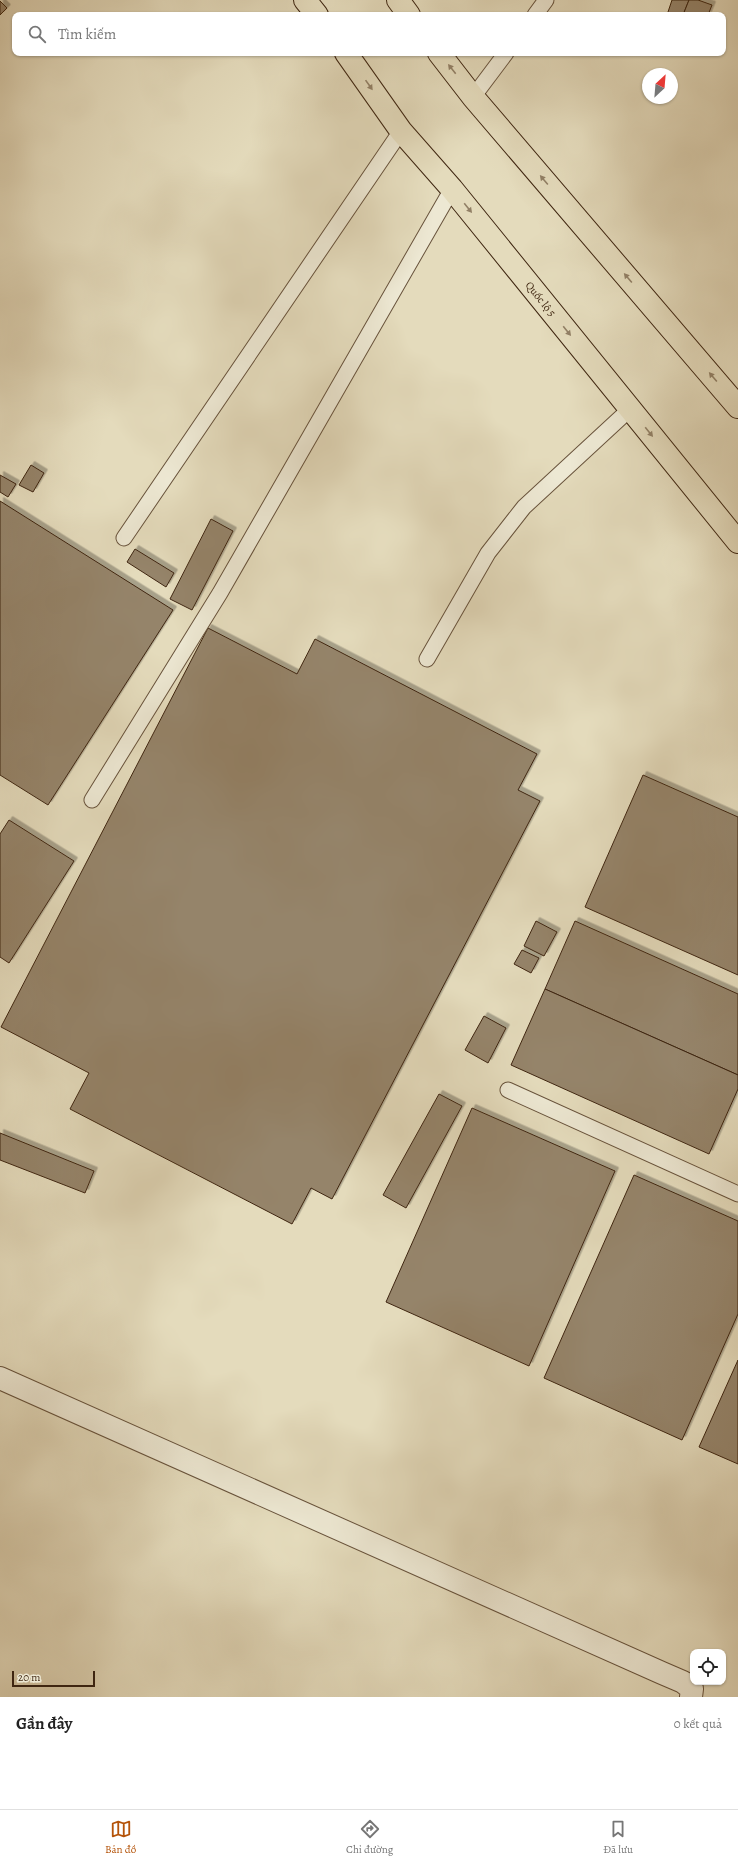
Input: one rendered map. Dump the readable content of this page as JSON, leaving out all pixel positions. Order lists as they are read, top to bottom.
{
  "streets": {
    "highway": ["Quốc lộ 5"]
  },
  "scale_bar": "20 m",
  "north": "top right",
  "page": {
    "search": "Tìm kiếm",
    "scale": "20 m",
    "heading": ["Gần đây", "0 kết quả"],
    "nav": ["Bản đồ", "Chỉ đường", "Đã lưu"]
  }
}
